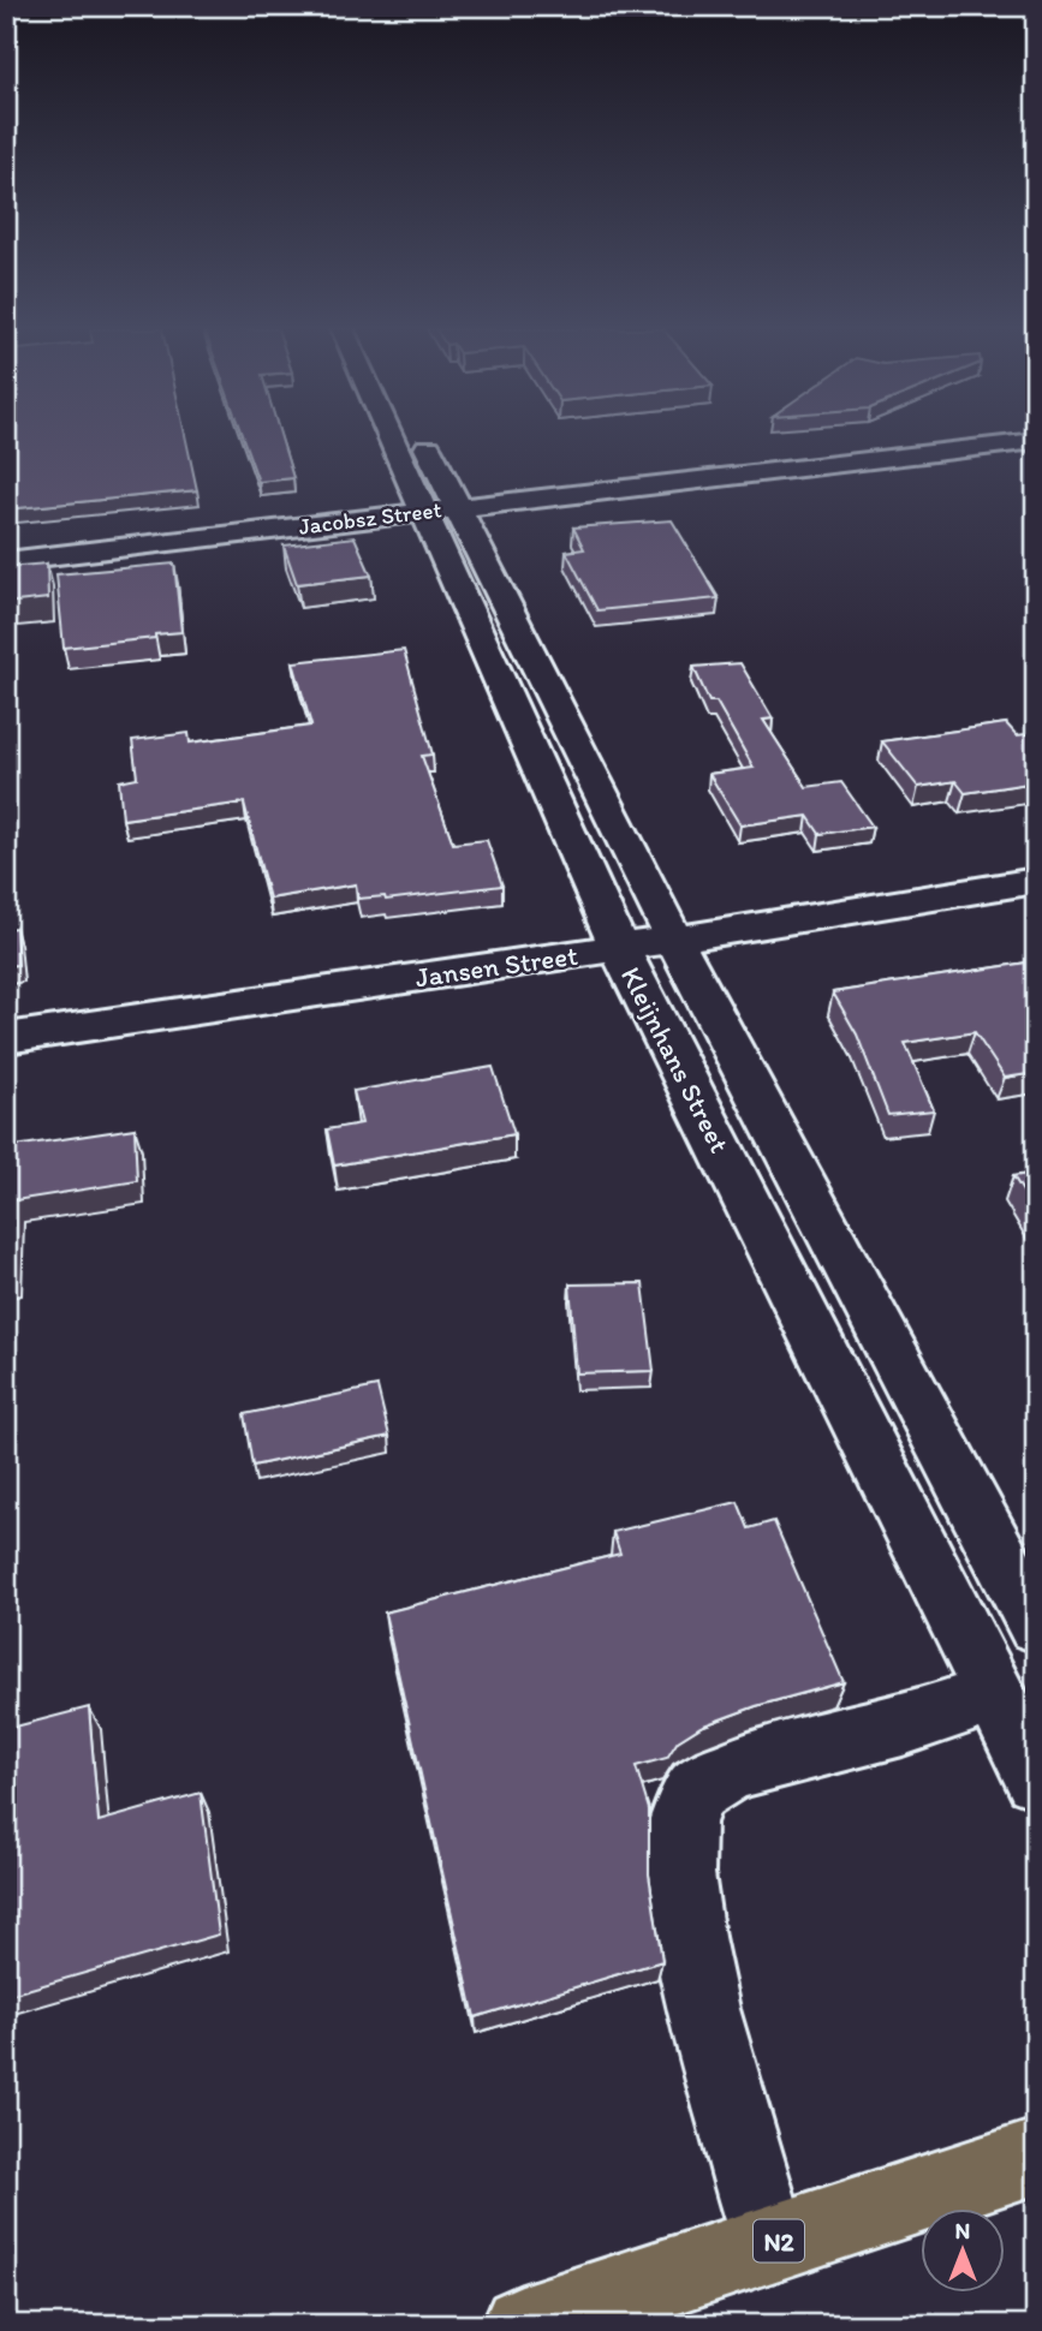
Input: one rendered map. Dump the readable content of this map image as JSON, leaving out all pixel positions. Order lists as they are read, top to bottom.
{
  "streets": {
    "highway": ["N2"],
    "street": ["Jacobsz Street", "Jansen Street", "Kleijnhans Street"]
  },
  "crossings": [
    ["Jacobsz Street", "Kleijnhans Street"],
    ["Jansen Street", "Kleijnhans Street"]
  ],
  "north": "top"
}
